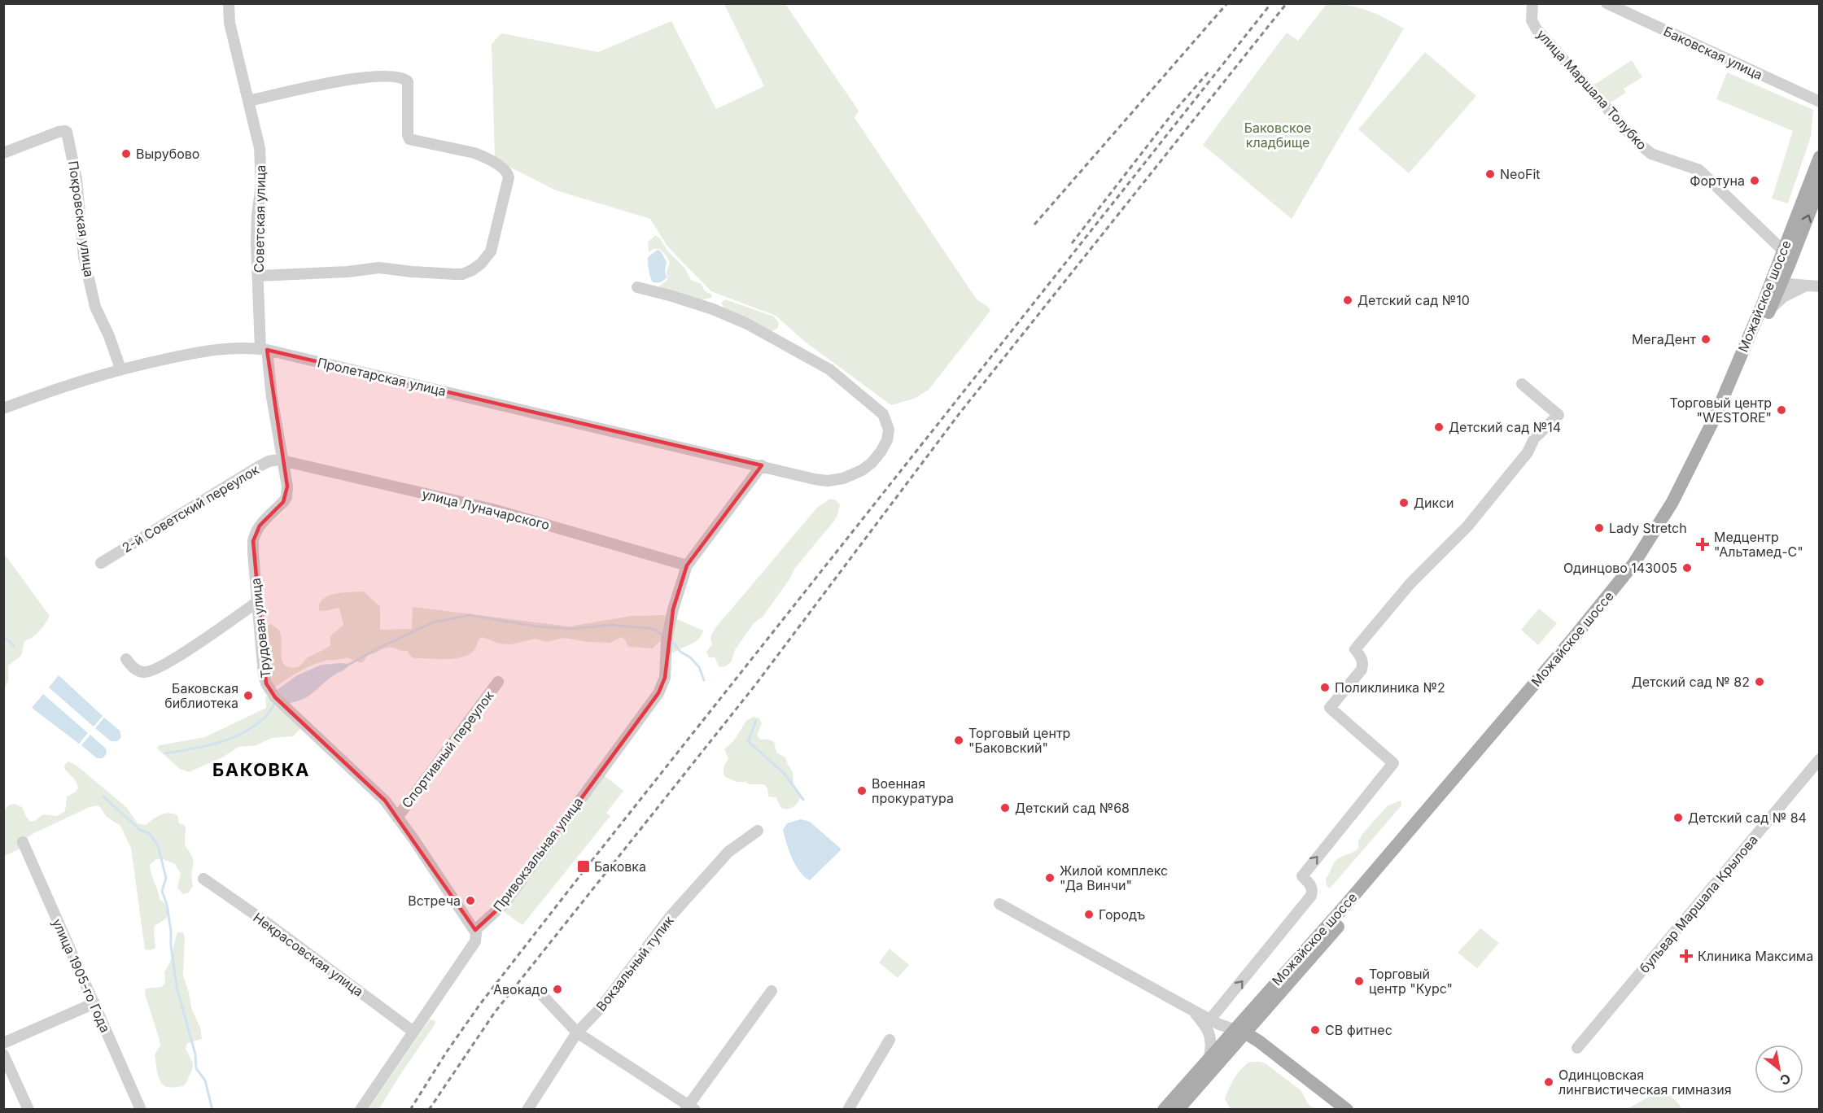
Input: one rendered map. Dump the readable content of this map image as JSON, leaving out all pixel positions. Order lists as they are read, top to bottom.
{
  "streets": {
    "main road": ["Можайское шоссе"],
    "street": [
      "Баковская улица",
      "улица Маршала Толубко",
      "Покровская улица",
      "Советская улица",
      "Пролетарская улица",
      "2-й Советский переулок",
      "улица Луначарского",
      "Трудовая улица",
      "Спортивный переулок",
      "Привокзальная улица",
      "бульвар Маршала Крылова",
      "Некрасовская улица",
      "Вокзальный тупик",
      "улица 1905-го Года"
    ]
  },
  "crossings": [
    ["улица Маршала Толубко", "Можайское шоссе"],
    ["Покровская улица", "Пролетарская улица"],
    ["Советская улица", "Пролетарская улица"],
    ["Советская улица", "Трудовая улица"],
    ["Пролетарская улица", "Трудовая улица"],
    ["Пролетарская улица", "Привокзальная улица"],
    ["2-й Советский переулок", "улица Луначарского"],
    ["2-й Советский переулок", "Трудовая улица"],
    ["улица Луначарского", "Трудовая улица"],
    ["улица Луначарского", "Привокзальная улица"],
    ["Трудовая улица", "Спортивный переулок"],
    ["Трудовая улица", "Привокзальная улица"],
    ["Привокзальная улица", "Некрасовская улица"]
  ],
  "districts": ["БАКОВКА"],
  "parks": ["Баковское кладбище"],
  "places": {
    "other": [
      "Вырубово",
      "NeoFit",
      "Фортуна",
      "Детский сад №10",
      "МегаДент",
      "Торговый центр \"WESTORE\"",
      "Детский сад №14",
      "Дикси",
      "Lady Stretch",
      "Одинцово 143005",
      "Детский сад № 82",
      "Поликлиника №2",
      "Баковская библиотека",
      "Торговый центр \"Баковский\"",
      "Военная прокуратура",
      "Детский сад №68",
      "Детский сад № 84",
      "Жилой комплекс \"Да Винчи\"",
      "Встреча",
      "Городъ",
      "Торговый центр \"Курс\"",
      "Авокадо",
      "СВ фитнес",
      "Одинцовская лингвистическая гимназия"
    ],
    "health": ["Медцентр \"Альтамед-С\"", "Клиника Максима"],
    "transit": ["Баковка"]
  },
  "north": "bottom right"
}
